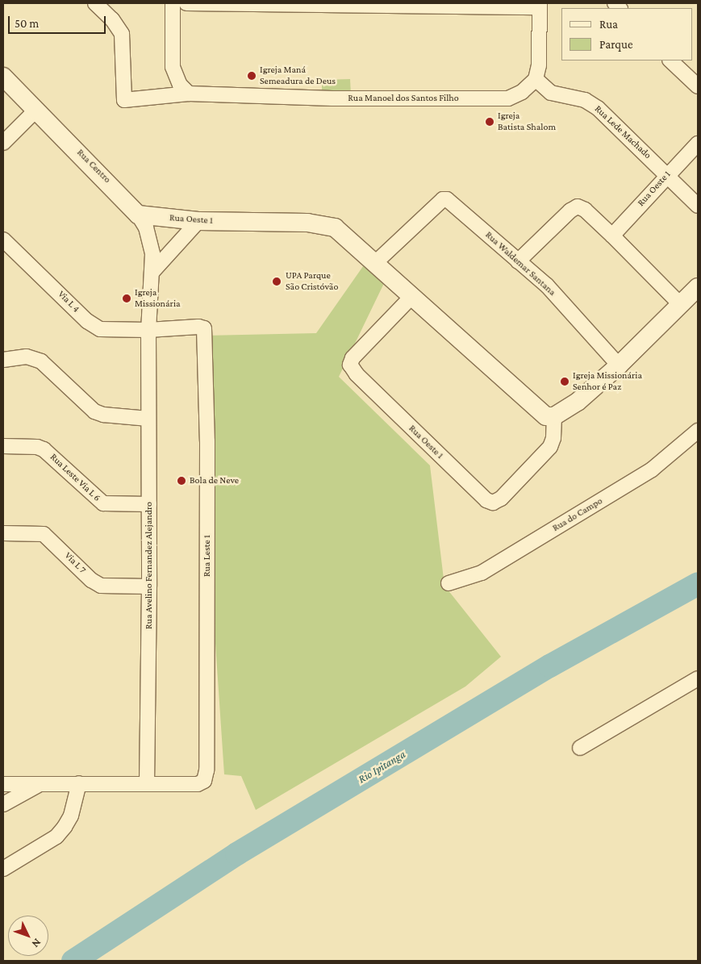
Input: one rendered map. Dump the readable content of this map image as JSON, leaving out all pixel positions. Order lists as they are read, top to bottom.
{
  "streets": {
    "street": [
      "Rua Manoel dos Santos Filho",
      "Rua Lede Machado",
      "Rua Centro",
      "Rua Oeste 1",
      "Rua Waldemar Santana",
      "Via L 4",
      "Rua Leste Via L 6",
      "Rua do Campo",
      "Rua Leste 1",
      "Via L 7",
      "Rua Avelino Fernandez Alejandro"
    ]
  },
  "crossings": [
    ["Rua Manoel dos Santos Filho", "Rua Lede Machado"],
    ["Rua Lede Machado", "Rua Oeste 1"],
    ["Rua Centro", "Rua Oeste 1"],
    ["Rua Centro", "Rua Avelino Fernandez Alejandro"],
    ["Rua Oeste 1", "Rua Waldemar Santana"],
    ["Via L 4", "Rua Leste 1"],
    ["Via L 4", "Rua Avelino Fernandez Alejandro"],
    ["Rua Leste Via L 6", "Rua Avelino Fernandez Alejandro"],
    ["Rua Leste 1", "Rua Avelino Fernandez Alejandro"],
    ["Via L 7", "Rua Avelino Fernandez Alejandro"]
  ],
  "water": ["Rio Ipitanga"],
  "places": [
    "Igreja Maná Semeadura de Deus",
    "Igreja Batista Shalom",
    "UPA Parque São Cristóvão",
    "Igreja Missionária",
    "Igreja Missionária Senhor é Paz",
    "Bola de Neve"
  ],
  "legend": ["Rua", "Parque"],
  "scale_bar": "50 m",
  "north": "bottom right"
}
